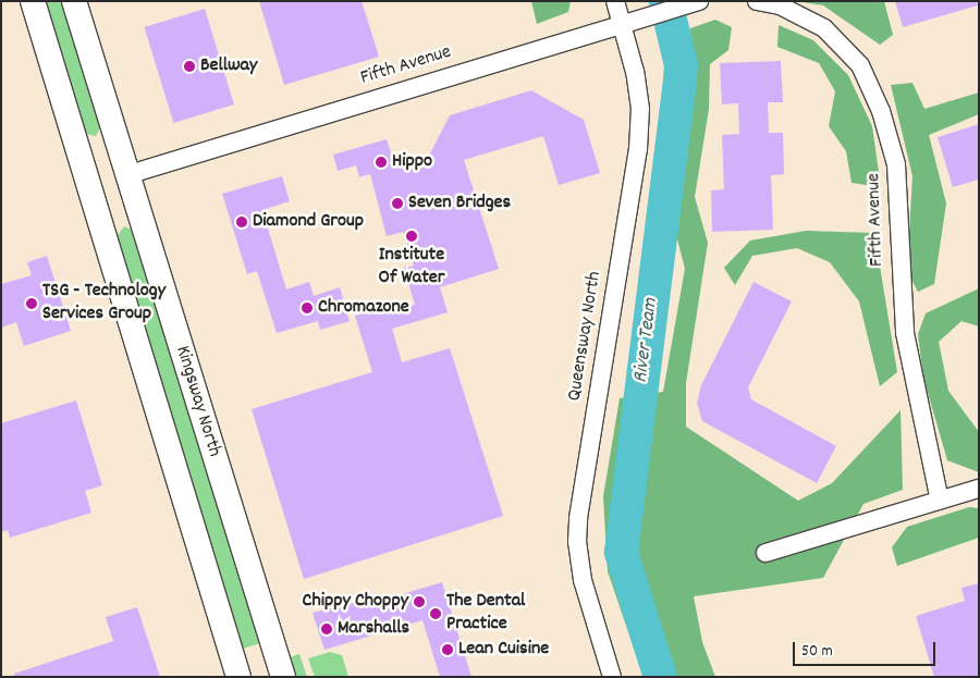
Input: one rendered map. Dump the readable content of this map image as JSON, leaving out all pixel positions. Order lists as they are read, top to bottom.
{
  "streets": {
    "street": ["Fifth Avenue", "Queensway North", "Kingsway North"]
  },
  "crossings": [
    ["Fifth Avenue", "Queensway North"],
    ["Fifth Avenue", "Kingsway North"]
  ],
  "water": ["River Team"],
  "places": [
    "Bellway",
    "Hippo",
    "Seven Bridges",
    "Diamond Group",
    "Institute Of Water",
    "TSG - Technology Services Group",
    "Chromazone",
    "Chippy Choppy",
    "The Dental Practice",
    "Marshalls",
    "Lean Cuisine"
  ],
  "scale_bar": "50 m"
}
